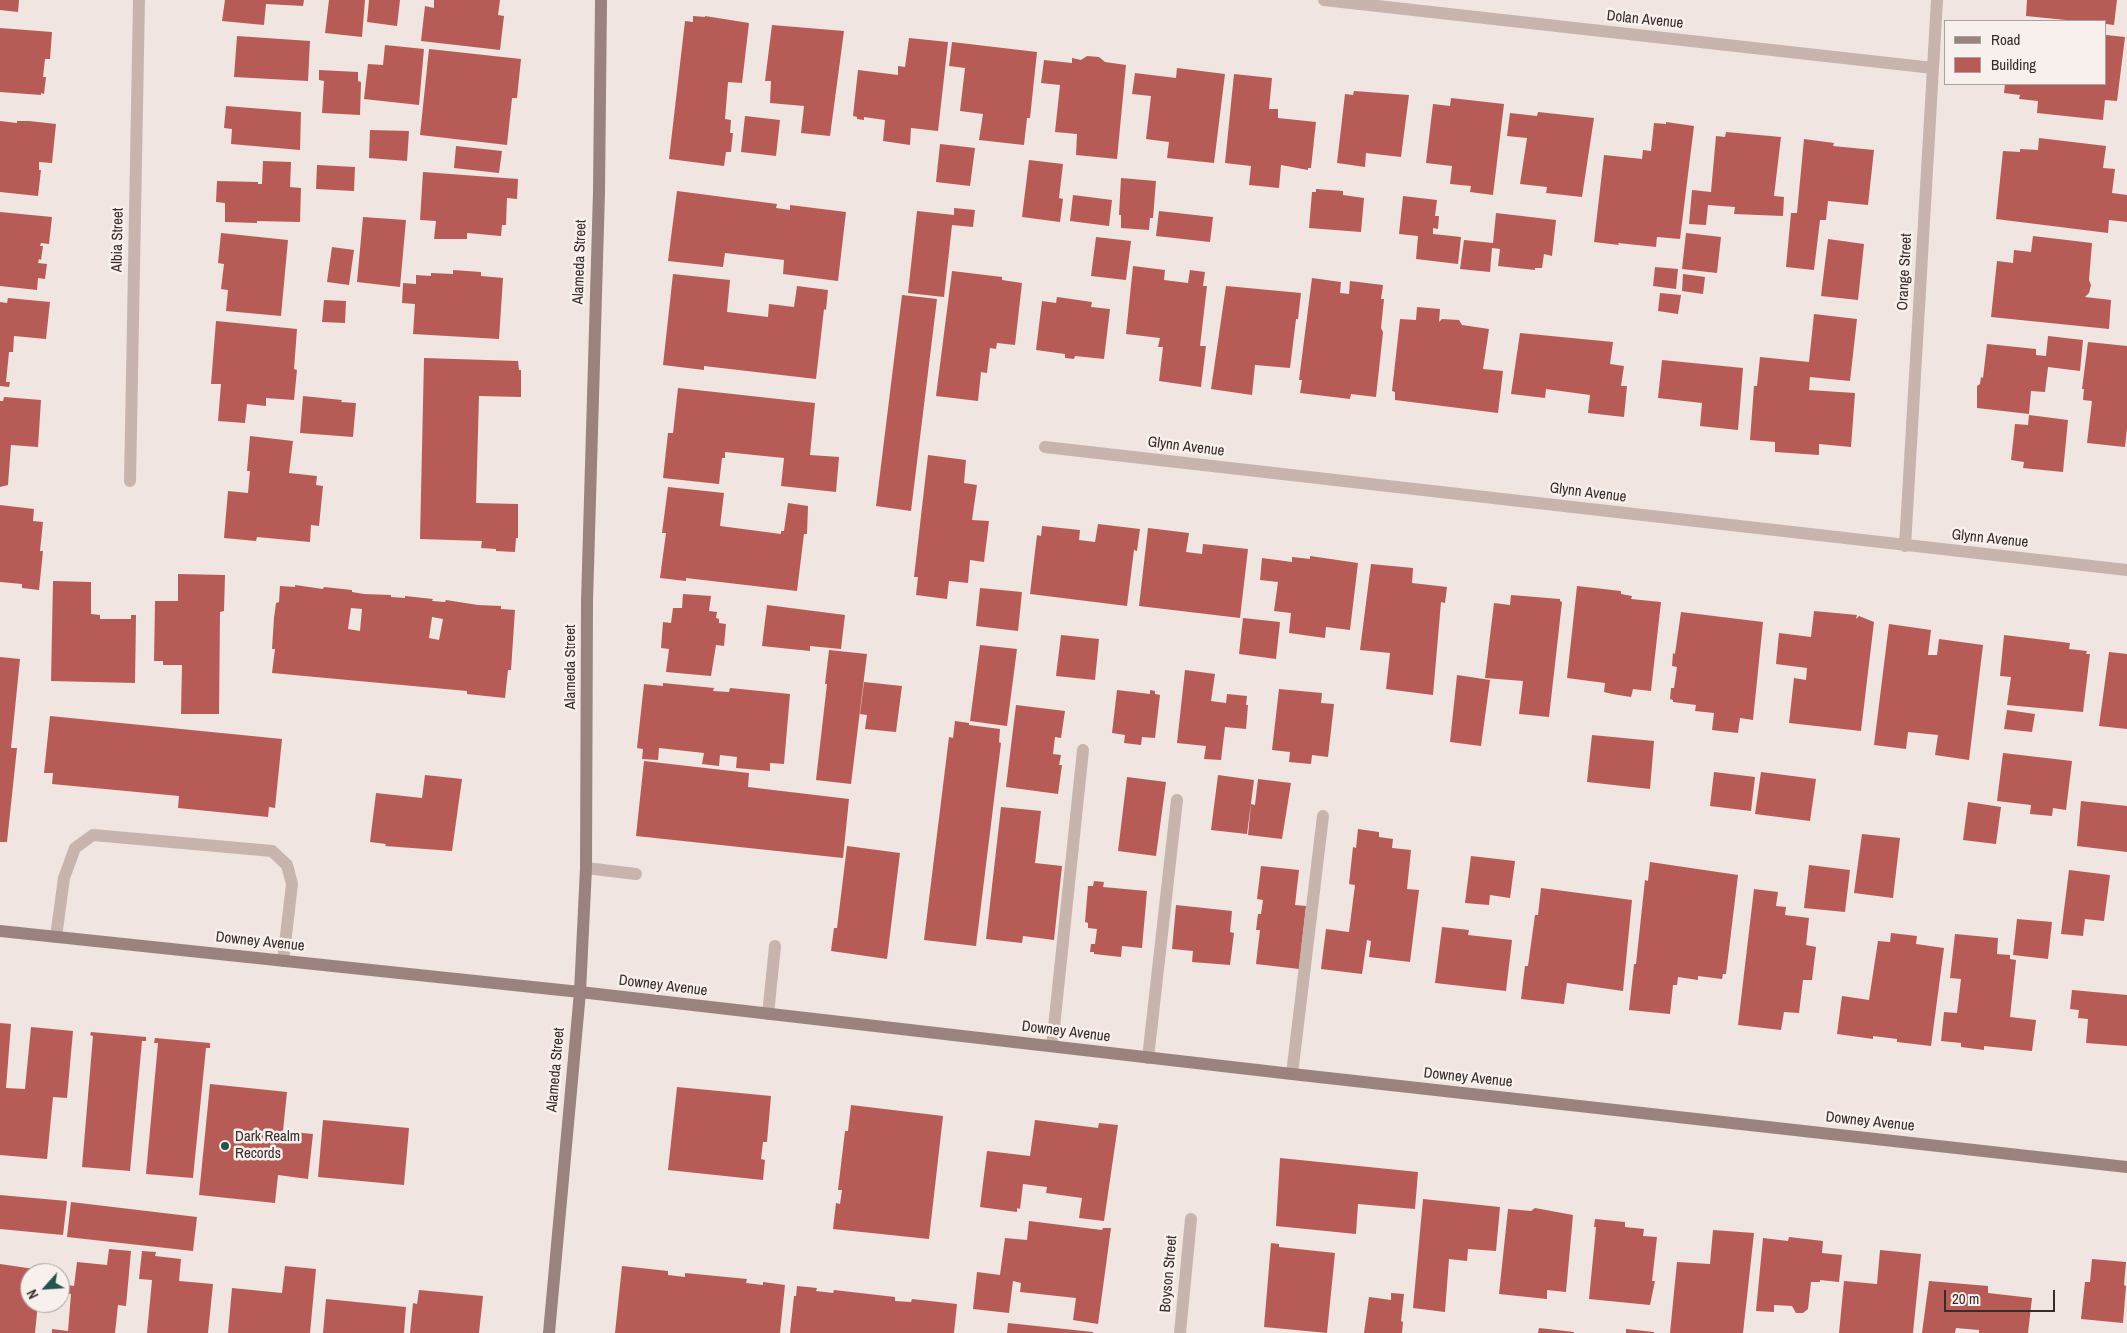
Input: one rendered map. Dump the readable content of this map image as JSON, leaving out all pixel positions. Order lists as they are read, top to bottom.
{
  "streets": {
    "main road": ["Alameda Street", "Downey Avenue"],
    "street": [
      "Dolan Avenue",
      "Albia Street",
      "Orange Street",
      "Glynn Avenue",
      "Boyson Street"
    ]
  },
  "crossings": [
    ["Dolan Avenue", "Orange Street"],
    ["Alameda Street", "Downey Avenue"],
    ["Orange Street", "Glynn Avenue"]
  ],
  "places": ["Dark Realm Records"],
  "legend": ["Road", "Building"],
  "scale_bar": "20 m",
  "north": "bottom left"
}
